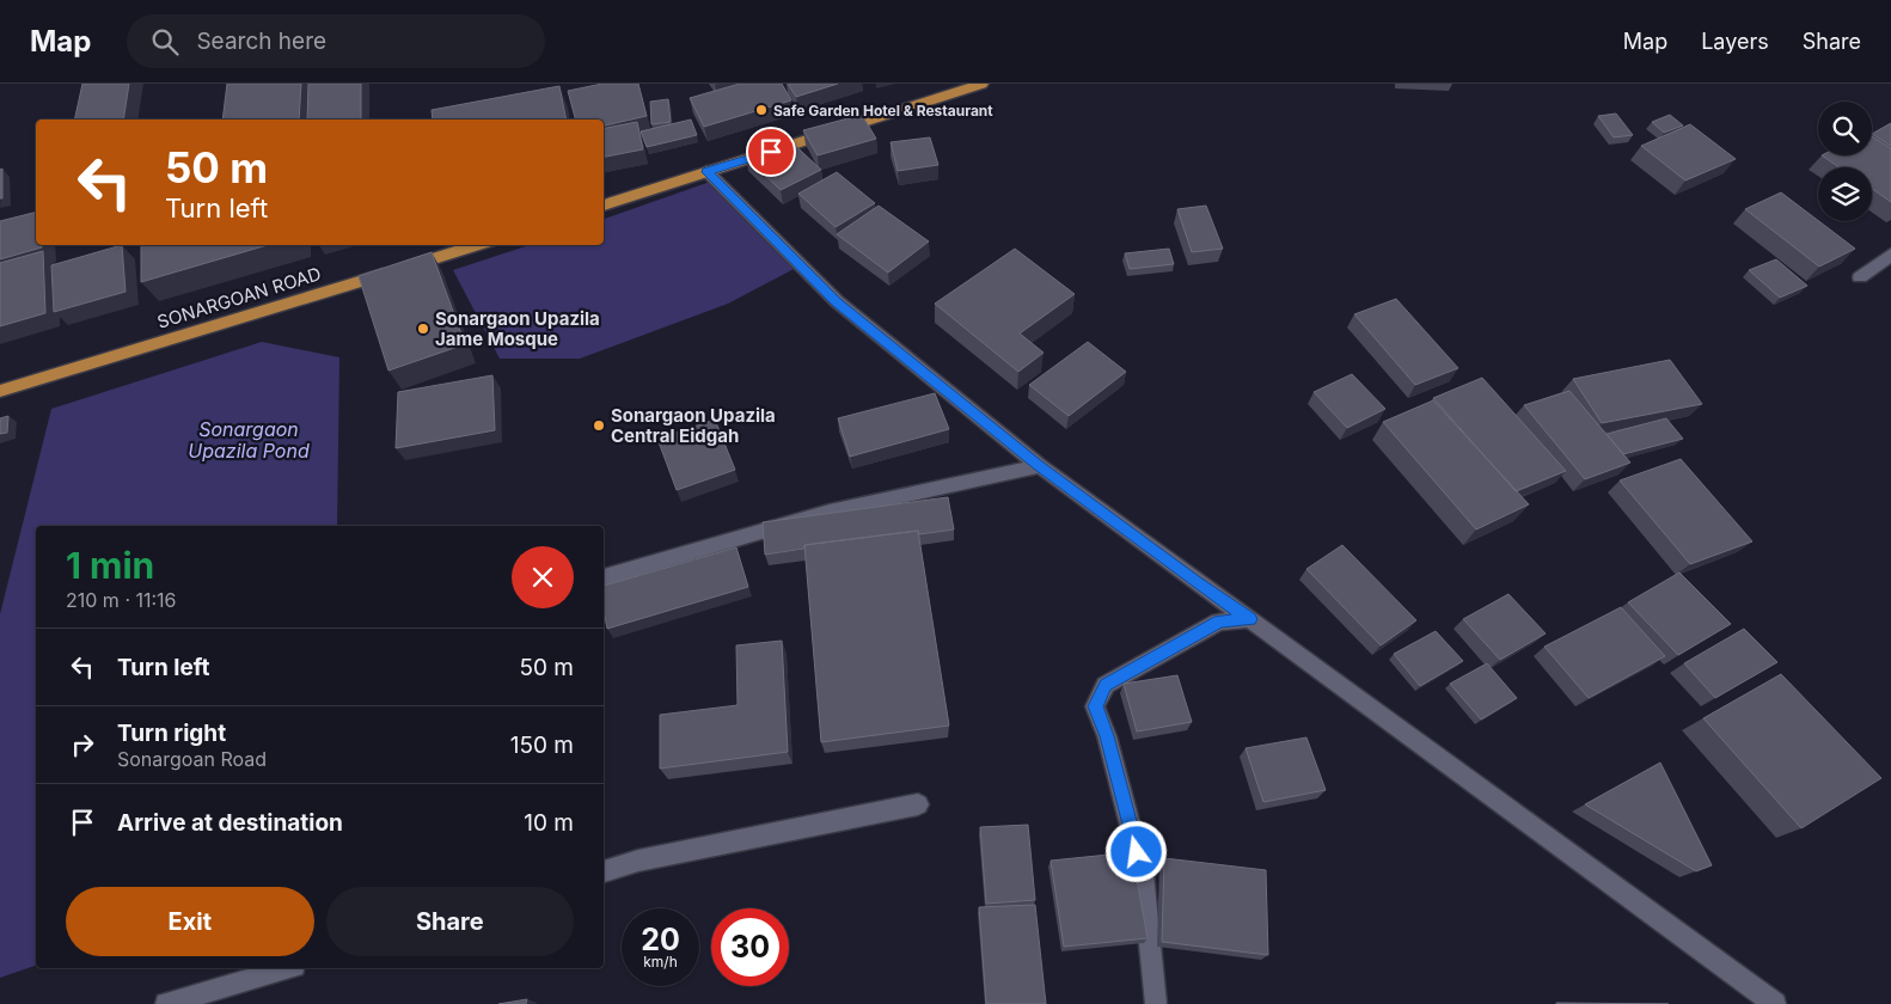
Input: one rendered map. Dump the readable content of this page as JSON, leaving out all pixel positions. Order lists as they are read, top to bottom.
{
  "streets": {
    "main road": ["SONARGOAN ROAD"]
  },
  "water": ["Sonargaon Upazila Pond"],
  "places": ["Safe Garden Hotel & Restaurant", "Sonargaon Upazila Jame Mosque", "Sonargaon Upazila Central Eidgah"],
  "page": {
    "header": "Map",
    "search": "Search here",
    "nav": ["Map", "Layers", "Share"],
    "turn": ["50 m", "Turn left"],
    "heading": ["1 min", "210 m · 11:16"],
    "list": [
      {
        "name": "Turn left",
        "value": "50 m"
      },
      {
        "name": "Turn right",
        "note": "Sonargoan Road",
        "value": "150 m"
      },
      {
        "name": "Arrive at destination",
        "value": "10 m"
      }
    ],
    "buttons": ["Exit", "Share"],
    "speed": "20 km/h",
    "limit": "30"
  }
}
